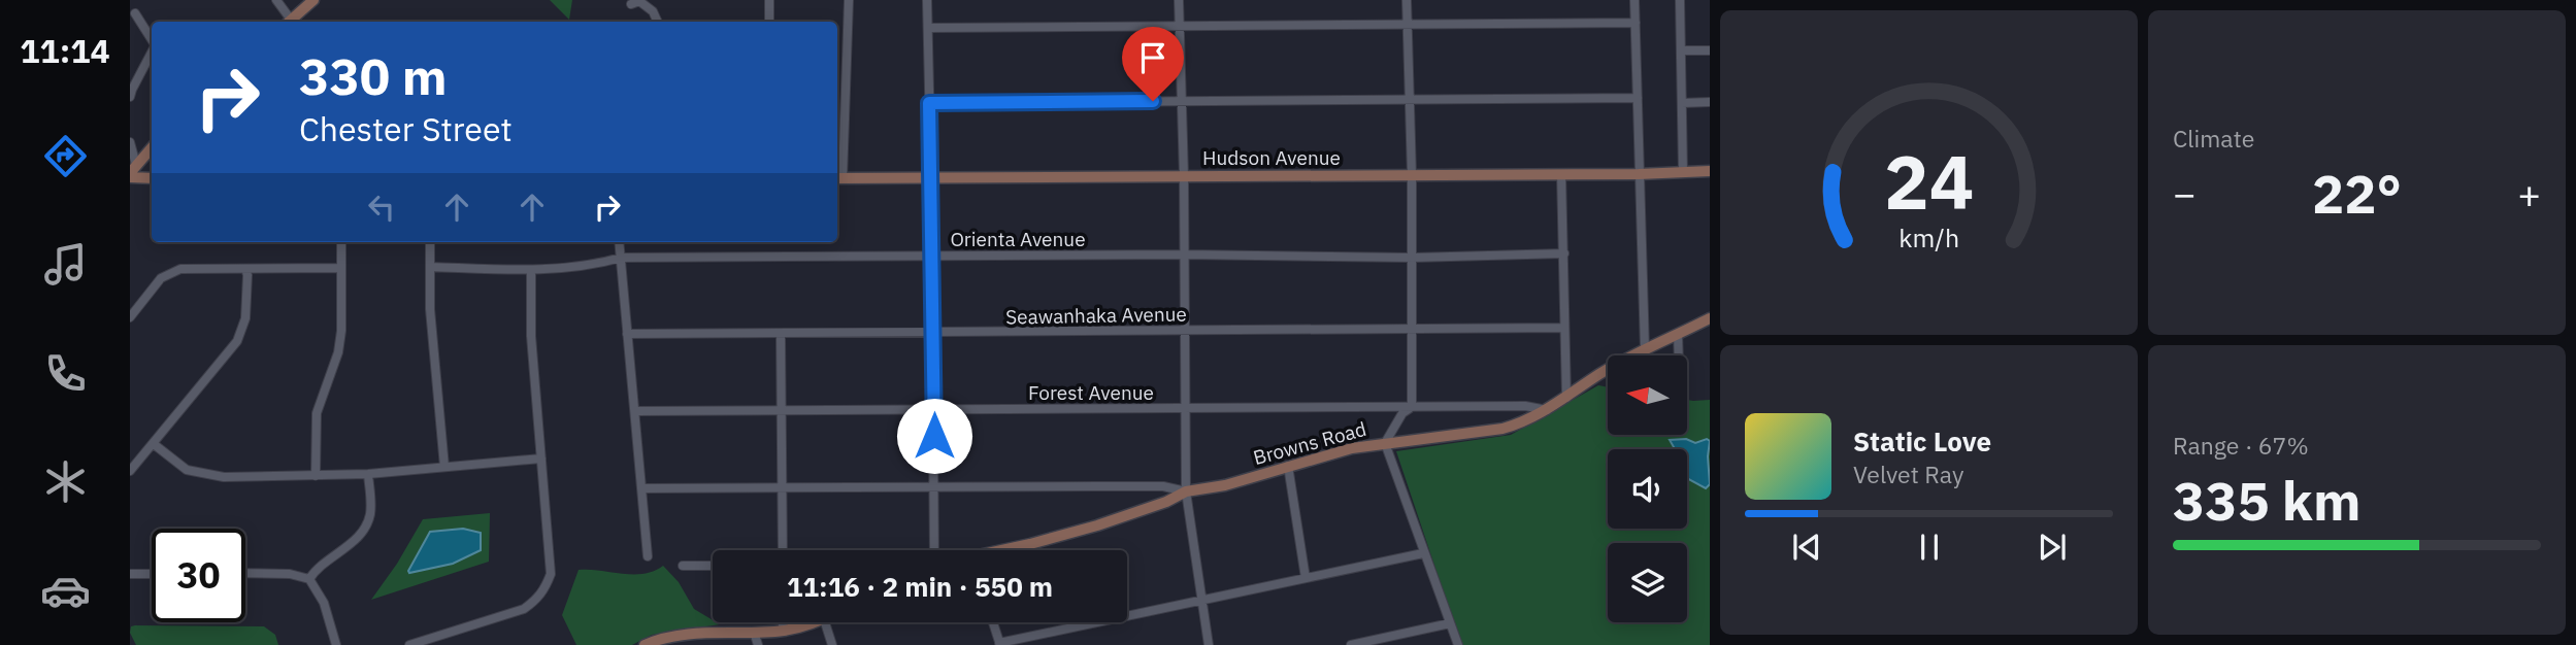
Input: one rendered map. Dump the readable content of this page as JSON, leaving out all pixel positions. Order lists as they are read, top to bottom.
{
  "streets": {
    "street": [
      "Hudson Avenue",
      "Orienta Avenue",
      "Seawanhaka Avenue",
      "Forest Avenue",
      "Browns Road"
    ]
  },
  "crossings": [
    ["Forest Avenue", "Browns Road"]
  ],
  "north": "left",
  "page": {
    "tabs": "11:14",
    "tile": [
      "Climate",
      ["Range · 67%", "335 km"]
    ],
    "turn": ["330 m", "Chester Street"],
    "heat": ["−", "22°", "+"],
    "song": ["Static Love", "Velvet Ray"],
    "limit": "30",
    "trip": "11:16 · 2 min · 550 m",
    "gauge": ["24", "km/h"]
  }
}
